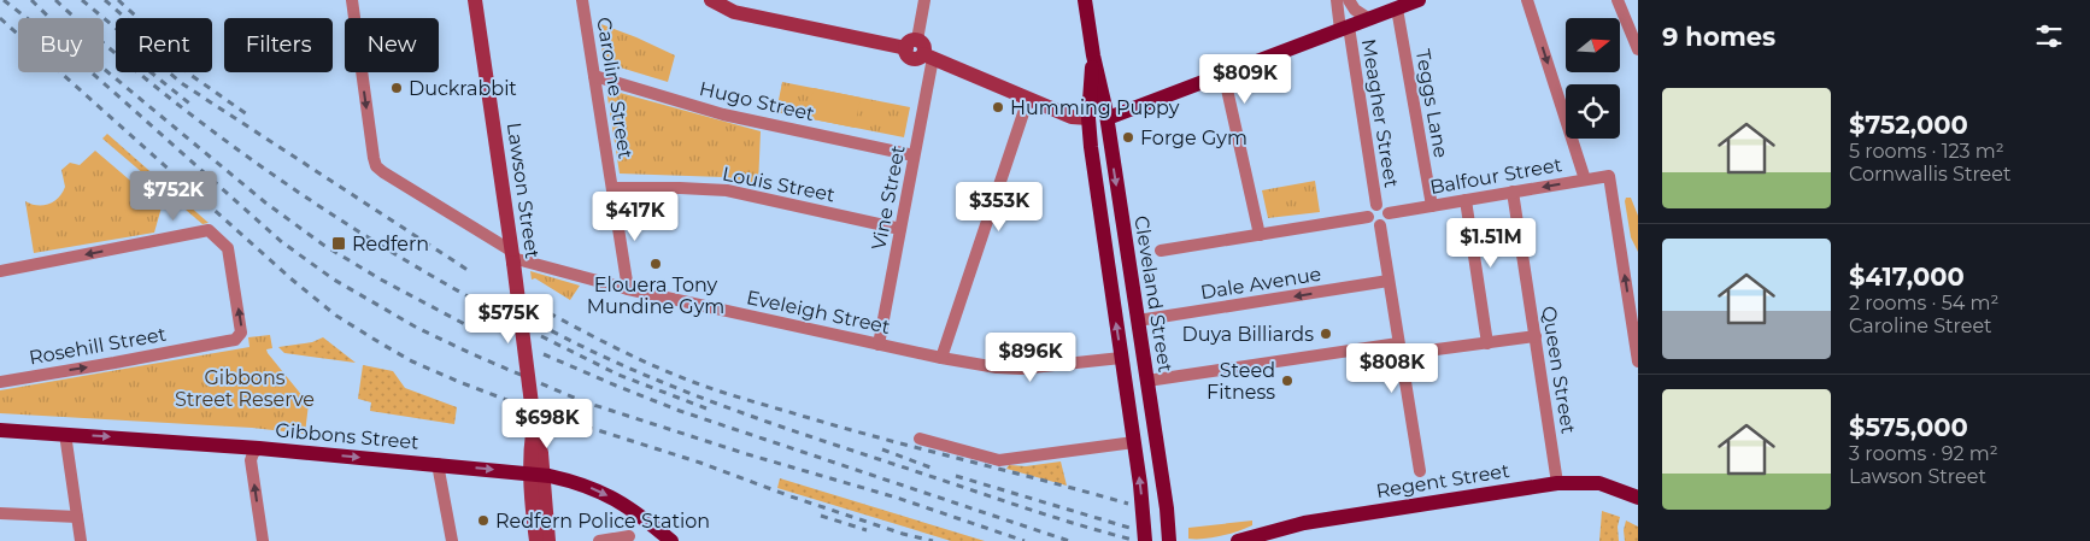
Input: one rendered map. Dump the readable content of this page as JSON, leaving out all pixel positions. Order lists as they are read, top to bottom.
{
  "streets": {
    "main road": ["Cleveland Street", "Gibbons Street", "Regent Street"],
    "street": [
      "Caroline Street",
      "Hugo Street",
      "Teggs Lane",
      "Meagher Street",
      "Balfour Street",
      "Louis Street",
      "Lawson Street",
      "Vine Street",
      "Dale Avenue",
      "Eveleigh Street",
      "Rosehill Street",
      "Queen Street"
    ]
  },
  "crossings": [
    ["Caroline Street", "Hugo Street"],
    ["Caroline Street", "Louis Street"],
    ["Caroline Street", "Eveleigh Street"],
    ["Hugo Street", "Vine Street"],
    ["Teggs Lane", "Balfour Street"],
    ["Meagher Street", "Balfour Street"],
    ["Balfour Street", "Queen Street"],
    ["Louis Street", "Vine Street"],
    ["Lawson Street", "Eveleigh Street"],
    ["Lawson Street", "Gibbons Street"],
    ["Vine Street", "Eveleigh Street"],
    ["Dale Avenue", "Cleveland Street"],
    ["Cleveland Street", "Eveleigh Street"],
    ["Queen Street", "Regent Street"]
  ],
  "one_way": ["Gibbons Street"],
  "parks": ["Gibbons Street Reserve"],
  "places": {
    "other": [
      "Duckrabbit",
      "Humming Puppy",
      "Forge Gym",
      "Elouera Tony Mundine Gym",
      "Duya Billiards",
      "Steed Fitness",
      "Redfern Police Station"
    ],
    "transit": ["Redfern"]
  },
  "north": "right",
  "page": {
    "heading": "9 homes",
    "chip": [
      "Buy",
      "Rent",
      "Filters",
      "New"
    ],
    "price": [
      "$809K",
      "$752K",
      "$353K",
      "$417K",
      "$1.51M",
      "$575K",
      "$896K",
      "$808K",
      "$698K"
    ],
    "list": [
      {
        "name": "$752,000",
        "note": "5 rooms · 123 m² · Cornwallis Street"
      },
      {
        "name": "$417,000",
        "note": "2 rooms · 54 m² · Caroline Street"
      },
      {
        "name": "$575,000",
        "note": "3 rooms · 92 m² · Lawson Street"
      }
    ]
  }
}
